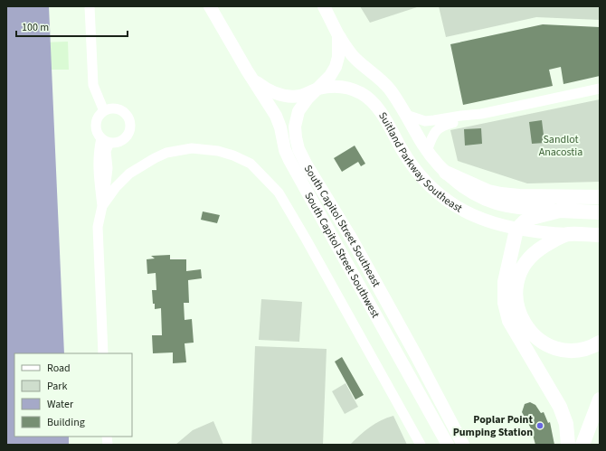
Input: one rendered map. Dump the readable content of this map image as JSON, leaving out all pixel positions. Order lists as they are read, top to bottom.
{
  "streets": {
    "highway": ["Suitland Parkway Southeast"],
    "main road": ["South Capitol Street Southeast", "South Capitol Street Southwest"]
  },
  "crossings": [
    ["Suitland Parkway Southeast", "South Capitol Street Southeast"],
    ["Suitland Parkway Southeast", "South Capitol Street Southwest"]
  ],
  "parks": ["Sandlot Anacostia"],
  "places": ["Poplar Point Pumping Station"],
  "legend": [
    "Road",
    "Park",
    "Water",
    "Building"
  ],
  "scale_bar": "100 m"
}
